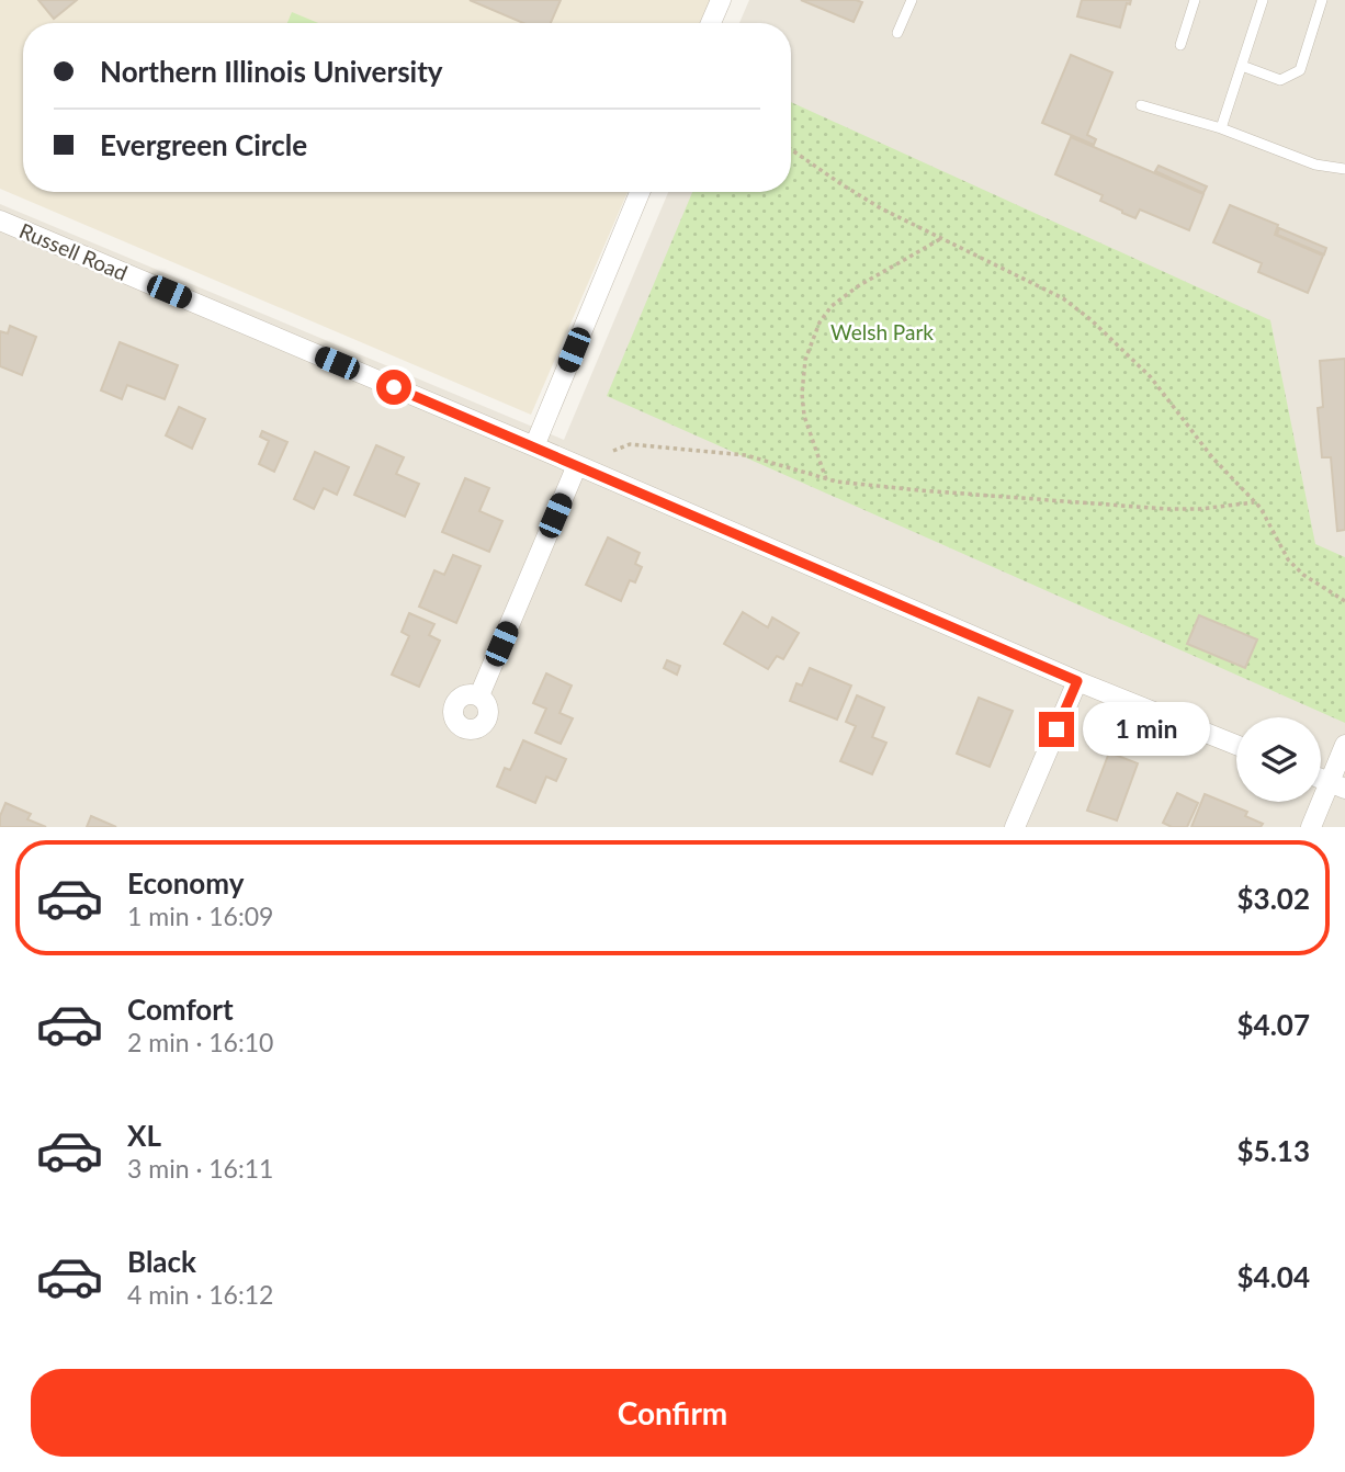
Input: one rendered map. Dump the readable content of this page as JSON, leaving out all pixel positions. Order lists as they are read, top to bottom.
{
  "streets": {
    "street": ["Russell Road"]
  },
  "parks": ["Welsh Park"],
  "page": {
    "banner": ["Northern Illinois University", "Evergreen Circle"],
    "bubble": "1 min",
    "list": [
      {
        "name": "Economy",
        "note": "1 min · 16:09",
        "value": "$3.02"
      },
      {
        "name": "Comfort",
        "note": "2 min · 16:10",
        "value": "$4.07"
      },
      {
        "name": "XL",
        "note": "3 min · 16:11",
        "value": "$5.13"
      },
      {
        "name": "Black",
        "note": "4 min · 16:12",
        "value": "$4.04"
      }
    ],
    "buttons": "Confirm"
  }
}
